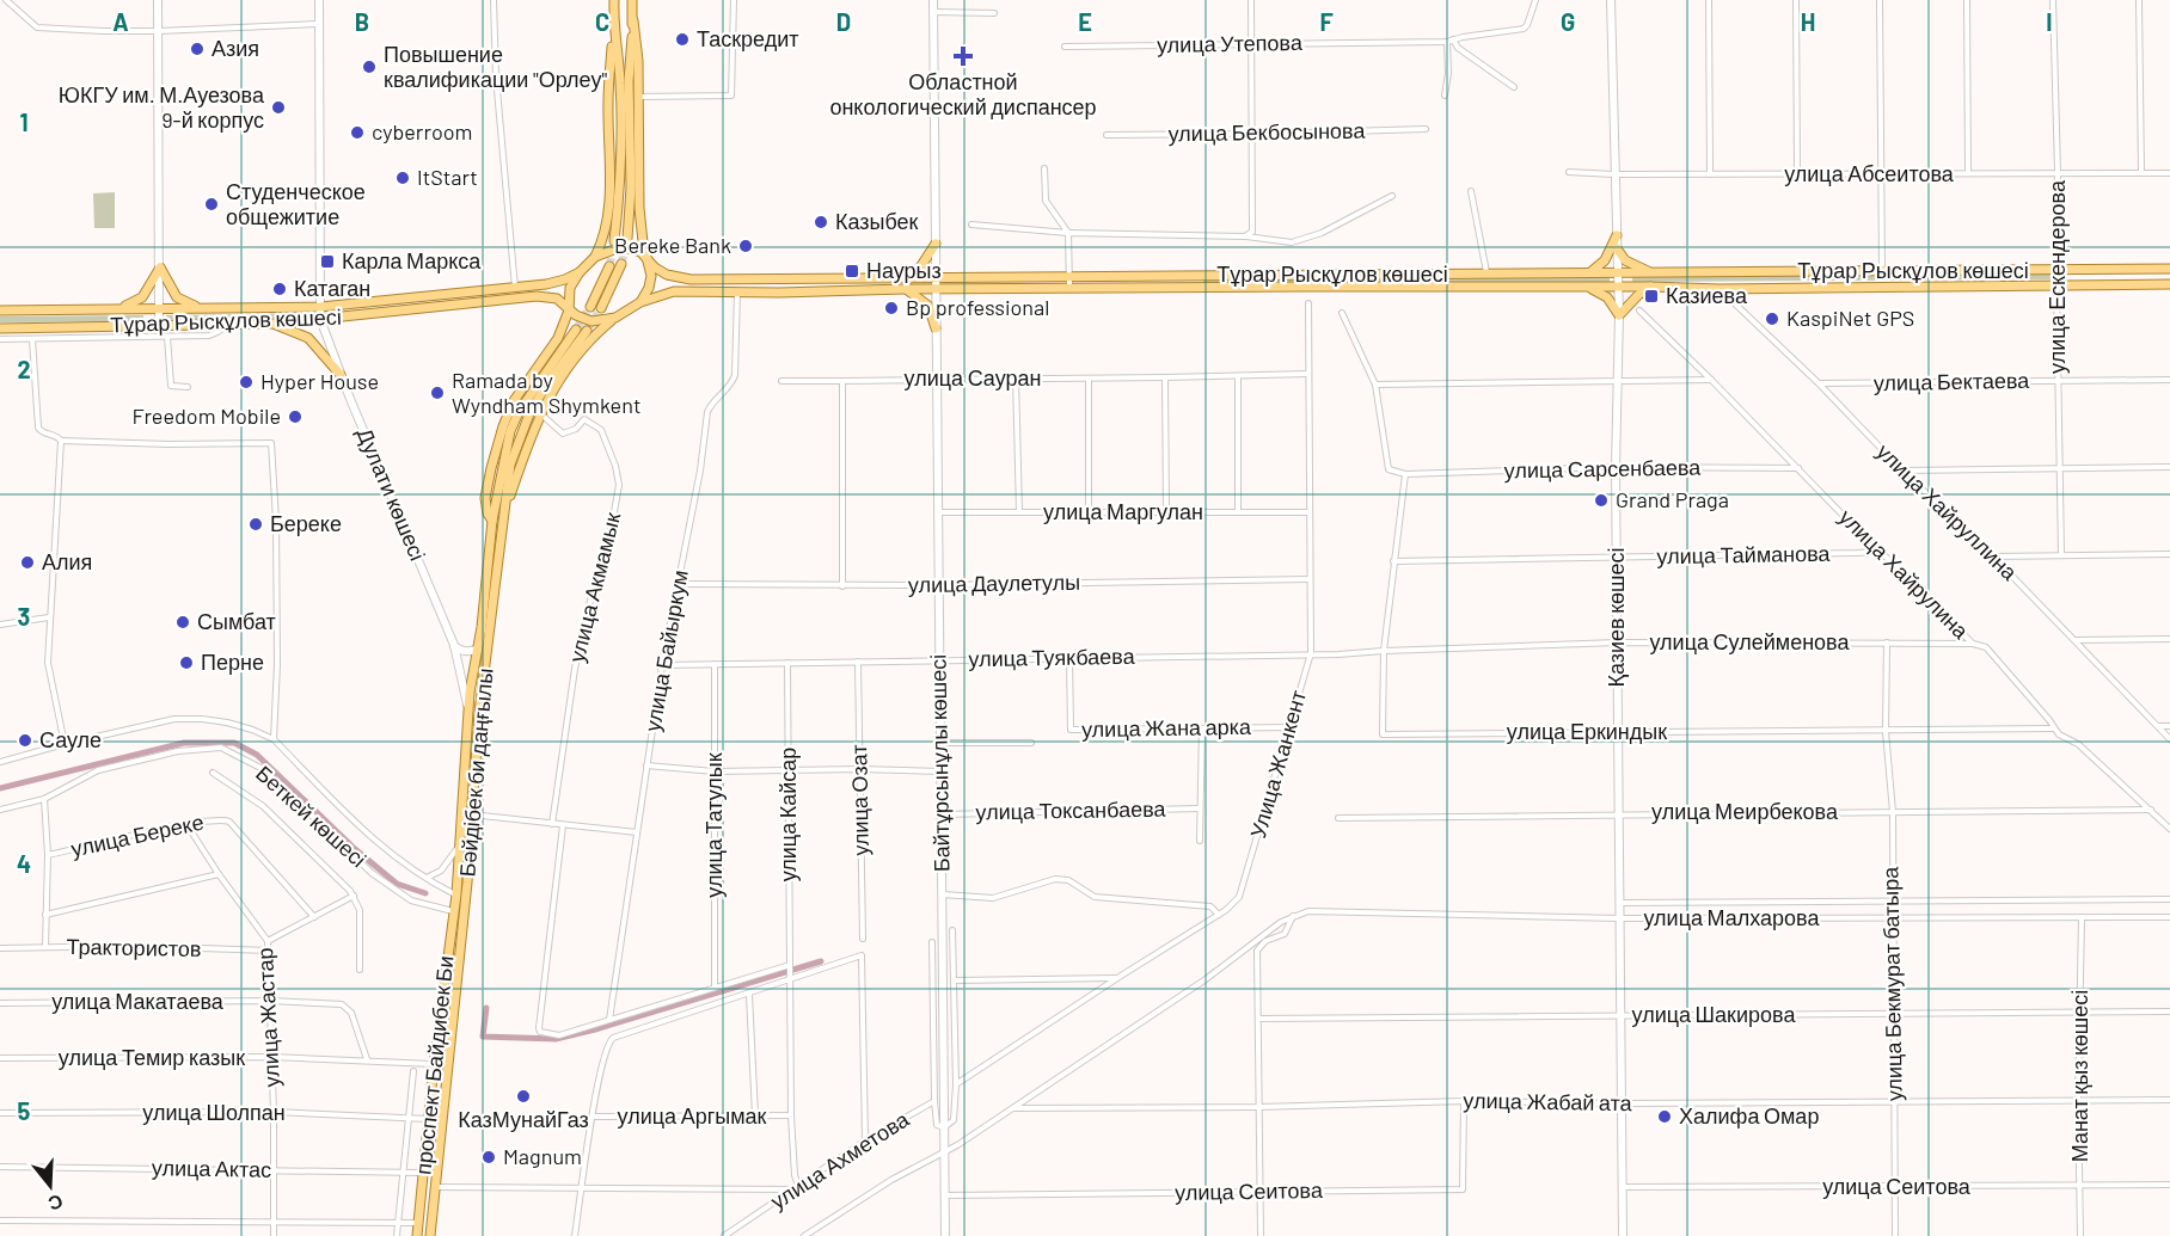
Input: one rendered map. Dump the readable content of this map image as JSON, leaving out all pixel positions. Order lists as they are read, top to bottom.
{
  "streets": {
    "main road": [
      "Тұрар Рыскұлов көшесі",
      "Дулати көшесі",
      "Қазиев көшесі",
      "Байтұрсынұлы көшесі",
      "Бәйдібек би даңғылы",
      "проспект Байдибек Би"
    ],
    "street": [
      "улица Утепова",
      "улица Бекбосынова",
      "улица Абсеитова",
      "улица Ескендерова",
      "улица Сауран",
      "улица Бектаева",
      "улица Сарсенбаева",
      "улица Маргулан",
      "улица Хайруллина",
      "улица Тайманова",
      "улица Хайрулина",
      "улица Даулетулы",
      "улица Акмамык",
      "улица Сулейменова",
      "улица Байыркум",
      "улица Туякбаева",
      "улица Жана арка",
      "улица Еркиндык",
      "Улица Жанкент",
      "улица Озат",
      "улица Токсанбаева",
      "улица Меирбекова",
      "улица Кайсар",
      "Беткей көшесі",
      "улица Татулык",
      "улица Береке",
      "улица Малхарова",
      "Трактористов",
      "улица Бекмурат батыра",
      "улица Макатаева",
      "улица Шакирова",
      "улица Жастар",
      "улица Темир казык",
      "Манат қыз көшесі",
      "улица Жабай ата",
      "улица Шолпан",
      "улица Аргымак",
      "улица Ахметова",
      "улица Актас",
      "улица Сеитова"
    ]
  },
  "crossings": [
    ["улица Абсеитова", "улица Ескендерова"],
    ["улица Абсеитова", "Қазиев көшесі"],
    ["Тұрар Рыскұлов көшесі", "улица Ескендерова"],
    ["Тұрар Рыскұлов көшесі", "Дулати көшесі"],
    ["Тұрар Рыскұлов көшесі", "улица Хайруллина"],
    ["Тұрар Рыскұлов көшесі", "Қазиев көшесі"],
    ["Тұрар Рыскұлов көшесі", "улица Байыркум"],
    ["Тұрар Рыскұлов көшесі", "Байтұрсынұлы көшесі"],
    ["улица Ескендерова", "улица Бектаева"],
    ["улица Сауран", "Байтұрсынұлы көшесі"],
    ["улица Сауран", "Улица Жанкент"],
    ["улица Бектаева", "улица Хайруллина"],
    ["улица Сарсенбаева", "улица Хайрулина"],
    ["улица Сарсенбаева", "Қазиев көшесі"],
    ["улица Сарсенбаева", "улица Еркиндык"],
    ["Дулати көшесі", "Бәйдібек би даңғылы"],
    ["улица Маргулан", "Байтұрсынұлы көшесі"],
    ["улица Маргулан", "Улица Жанкент"],
    ["улица Тайманова", "улица Хайрулина"],
    ["улица Тайманова", "Қазиев көшесі"],
    ["улица Тайманова", "улица Еркиндык"],
    ["улица Хайрулина", "улица Сулейменова"],
    ["улица Хайрулина", "улица Еркиндык"],
    ["улица Хайрулина", "улица Меирбекова"],
    ["улица Даулетулы", "улица Байыркум"],
    ["улица Даулетулы", "Байтұрсынұлы көшесі"],
    ["улица Даулетулы", "Улица Жанкент"],
    ["Қазиев көшесі", "улица Сулейменова"],
    ["Қазиев көшесі", "улица Еркиндык"],
    ["Қазиев көшесі", "улица Меирбекова"],
    ["Қазиев көшесі", "улица Малхарова"],
    ["Қазиев көшесі", "улица Шакирова"],
    ["Қазиев көшесі", "улица Жабай ата"],
    ["Қазиев көшесі", "улица Сеитова"],
    ["улица Сулейменова", "улица Туякбаева"],
    ["улица Сулейменова", "улица Еркиндык"],
    ["улица Сулейменова", "Улица Жанкент"],
    ["улица Сулейменова", "улица Бекмурат батыра"],
    ["улица Байыркум", "улица Туякбаева"],
    ["улица Туякбаева", "улица Жана арка"],
    ["улица Туякбаева", "Байтұрсынұлы көшесі"],
    ["улица Туякбаева", "Улица Жанкент"],
    ["улица Туякбаева", "улица Озат"],
    ["улица Туякбаева", "улица Кайсар"],
    ["улица Туякбаева", "улица Татулык"],
    ["улица Жана арка", "Улица Жанкент"],
    ["улица Еркиндык", "улица Бекмурат батыра"],
    ["Байтұрсынұлы көшесі", "улица Токсанбаева"],
    ["Байтұрсынұлы көшесі", "улица Сеитова"],
    ["Бәйдібек би даңғылы", "проспект Байдибек Би"],
    ["улица Меирбекова", "улица Бекмурат батыра"],
    ["Беткей көшесі", "проспект Байдибек Би"],
    ["улица Береке", "улица Жастар"],
    ["улица Малхарова", "улица Бекмурат батыра"],
    ["улица Малхарова", "Манат қыз көшесі"],
    ["Трактористов", "улица Жастар"],
    ["улица Бекмурат батыра", "улица Шакирова"],
    ["улица Бекмурат батыра", "улица Жабай ата"],
    ["улица Бекмурат батыра", "улица Сеитова"],
    ["улица Макатаева", "улица Жастар"],
    ["улица Макатаева", "улица Темир казык"],
    ["улица Шакирова", "Манат қыз көшесі"],
    ["улица Жастар", "улица Темир казык"],
    ["улица Жастар", "улица Шолпан"],
    ["улица Жастар", "улица Актас"],
    ["улица Темир казык", "проспект Байдибек Би"],
    ["проспект Байдибек Би", "улица Шолпан"],
    ["проспект Байдибек Би", "улица Актас"],
    ["Манат қыз көшесі", "улица Жабай ата"],
    ["Манат қыз көшесі", "улица Сеитова"],
    ["улица Жабай ата", "улица Сеитова"]
  ],
  "places": {
    "other": [
      "Таскредит",
      "Азия",
      "Повышение квалификации \"Орлеу\"",
      "ЮКГУ им. М.Ауезова 9-й корпус",
      "cyberroom",
      "ItStart",
      "Студенческое общежитие",
      "Казыбек",
      "Bereke Bank",
      "Катаган",
      "Bp professional",
      "KaspiNet GPS",
      "Hyper House",
      "Ramada by Wyndham Shymkent",
      "Freedom Mobile",
      "Grand Praga",
      "Береке",
      "Алия",
      "Сымбат",
      "Перне",
      "Сауле",
      "КазМунайГаз",
      "Халифа Омар",
      "Magnum"
    ],
    "health": ["Областной онкологический диспансер"],
    "transit": ["Карла Маркса", "Наурыз", "Казиева"]
  },
  "north": "bottom",
  "grid": {
    "columns": [
      "A",
      "B",
      "C",
      "D",
      "E",
      "F",
      "G",
      "H",
      "I"
    ],
    "rows": [
      "1",
      "2",
      "3",
      "4",
      "5"
    ]
  }
}
